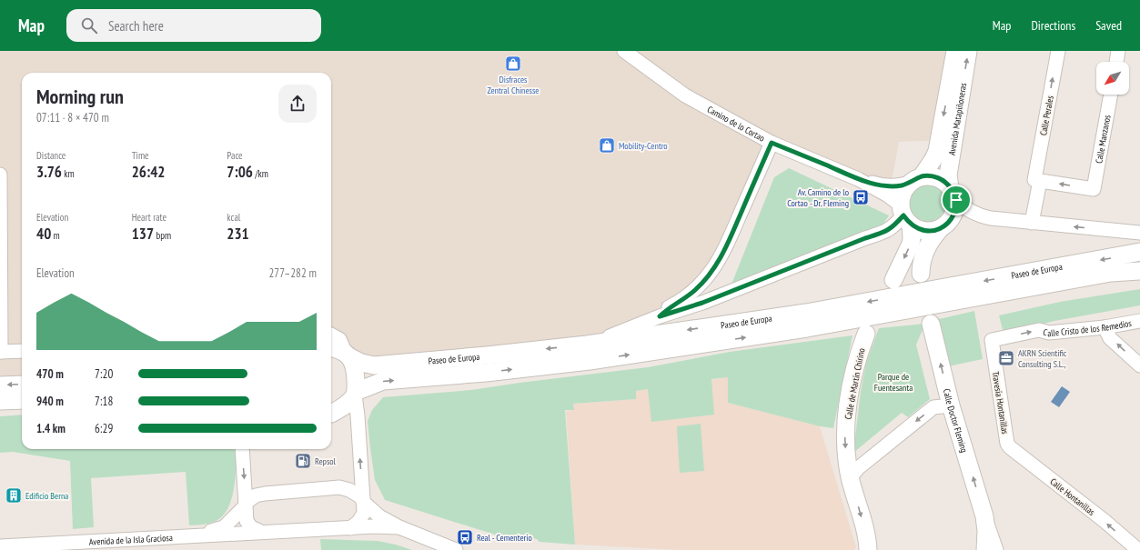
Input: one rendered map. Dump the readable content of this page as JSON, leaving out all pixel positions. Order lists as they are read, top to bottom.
{
  "streets": {
    "main road": [
      "Avenida Matapiñoneras",
      "Paseo de Europa",
      "Calle de Martín Chirino",
      "Calle Doctor Fleming"
    ],
    "street": [
      "Calle Perales",
      "Camino de lo Cortao",
      "Calle Manzanos",
      "Calle Cristo de los Remedios",
      "Travesía Hontanillas",
      "Calle Hontanillas",
      "Avenida de la Isla Graciosa"
    ]
  },
  "crossings": [
    ["Calle Perales", "Calle Manzanos"],
    ["Avenida Matapiñoneras", "Camino de lo Cortao"],
    ["Calle Cristo de los Remedios", "Travesía Hontanillas"],
    ["Travesía Hontanillas", "Calle Hontanillas"]
  ],
  "one_way": [
    "Calle Perales",
    "Calle de Martín Chirino",
    "Calle Doctor Fleming",
    "Calle Hontanillas"
  ],
  "parks": ["Parque de Fuentesanta"],
  "places": {
    "shop": ["Disfraces Zentral Chinesse", "Mobility-Centro"],
    "bus stop": ["Av. Camino de lo Cortao - Dr. Fleming", "Real - Cementerio"],
    "office": ["AKRN Scientific Consulting S.L.,"],
    "fuel station": ["Repsol"],
    "building": ["Edificio Berna"]
  },
  "north": "bottom left",
  "page": {
    "header": "Map",
    "search": "Search here",
    "nav": ["Map", "Directions", "Saved"],
    "heading": ["Morning run", "07:11 · 8 × 470 m"],
    "stats": [
      ["Distance", "3.76 km"],
      ["Time", "26:42"],
      ["Pace", "7:06 /km"],
      ["Elevation", "40 m"],
      ["Heart rate", "137 bpm"],
      ["kcal", "231"]
    ],
    "chart": ["Elevation", "277–282 m"],
    "list": [
      {
        "name": "470 m",
        "note": "7:20"
      },
      {
        "name": "940 m",
        "note": "7:18"
      },
      {
        "name": "1.4 km",
        "note": "6:29"
      }
    ]
  }
}
